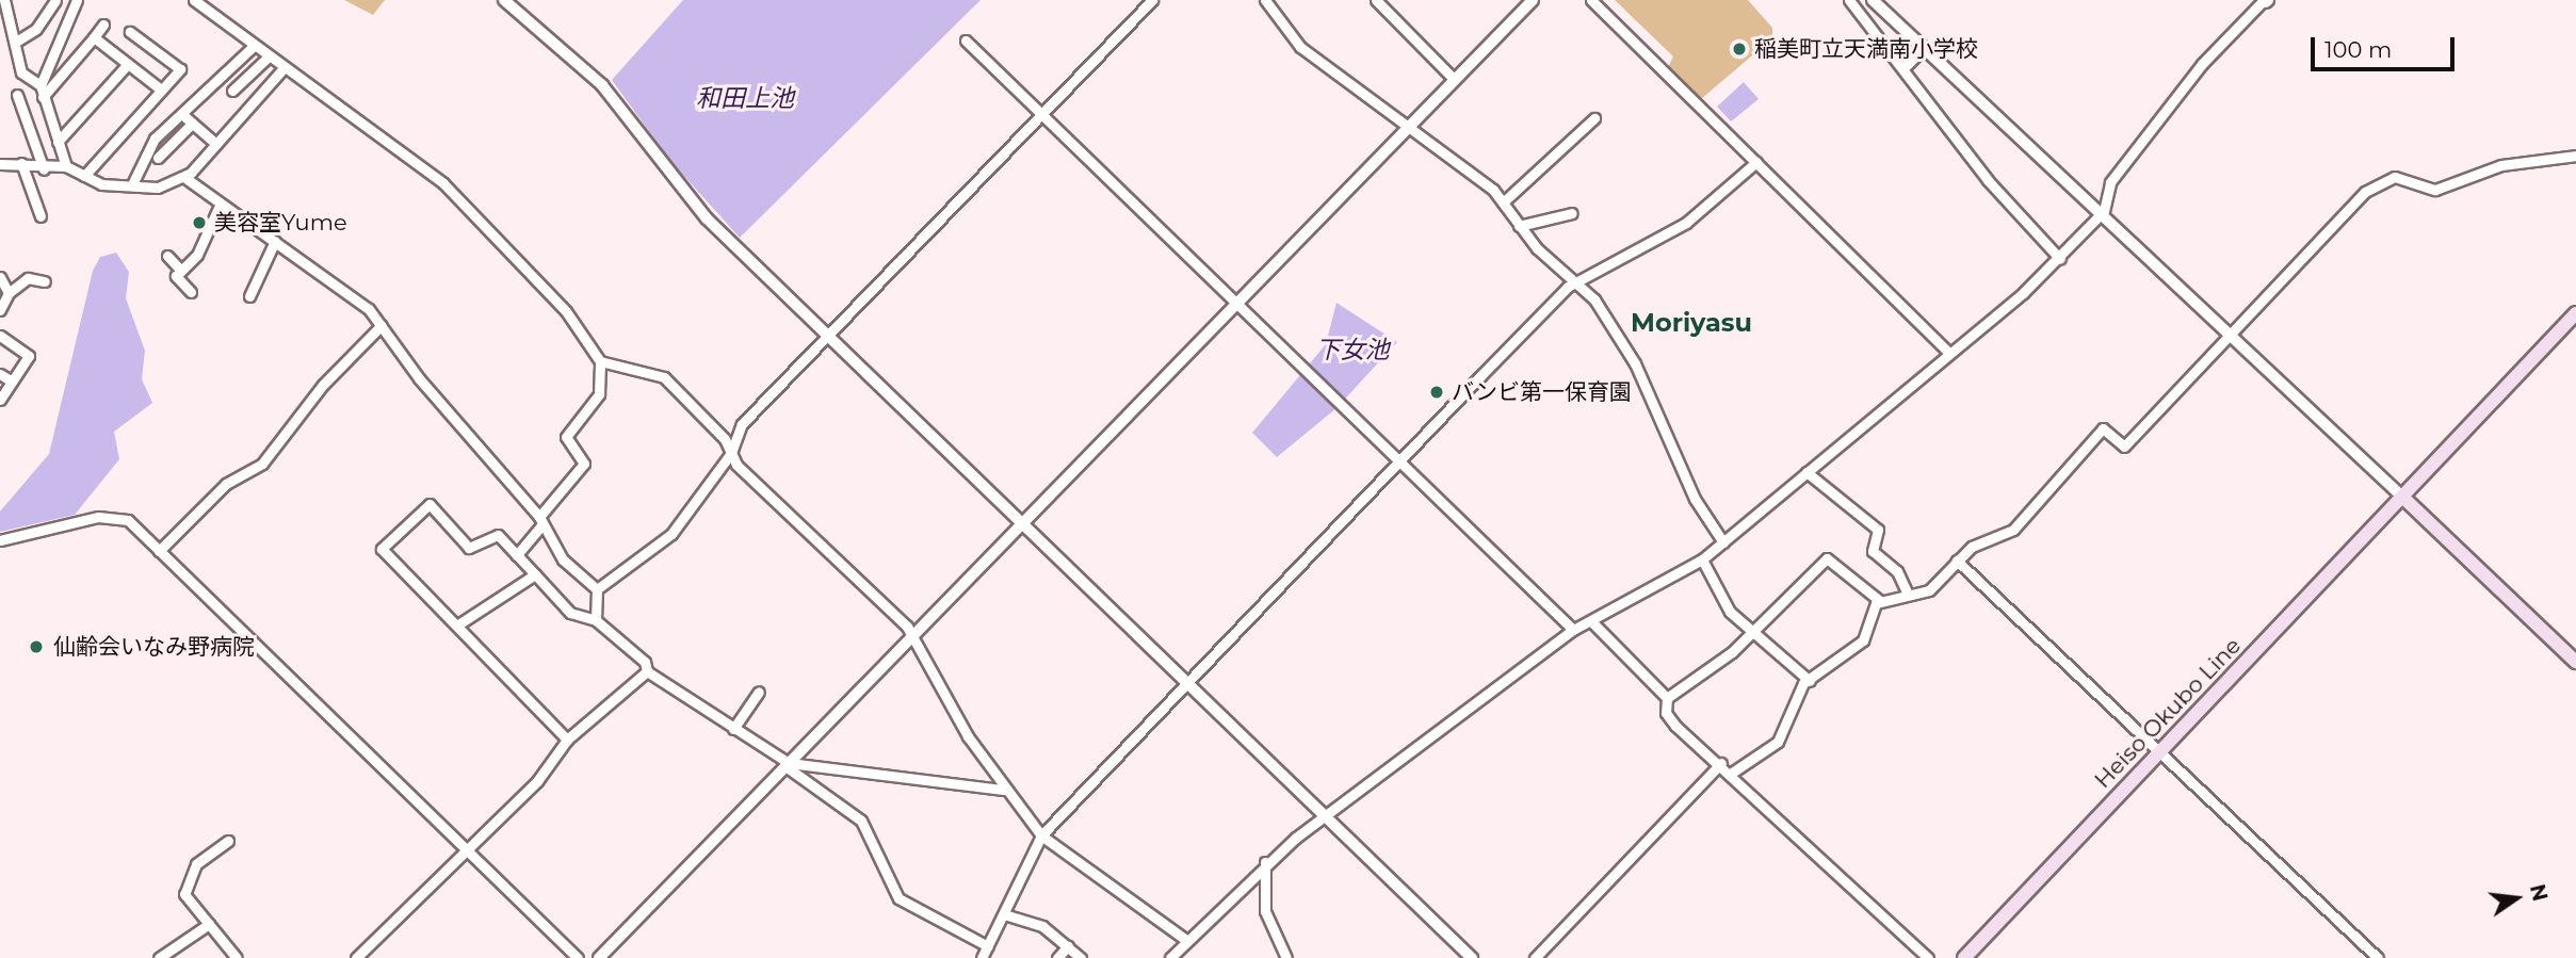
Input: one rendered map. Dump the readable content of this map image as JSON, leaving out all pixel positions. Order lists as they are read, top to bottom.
{
  "streets": {
    "main road": ["Heiso Okubo Line"]
  },
  "districts": ["Moriyasu"],
  "water": ["和田上池", "下女池"],
  "places": [
    "稲美町立天満南小学校",
    "美容室Yume",
    "バンビ第一保育園",
    "仙齢会いなみ野病院"
  ],
  "scale_bar": "100 m",
  "north": "right"
}
